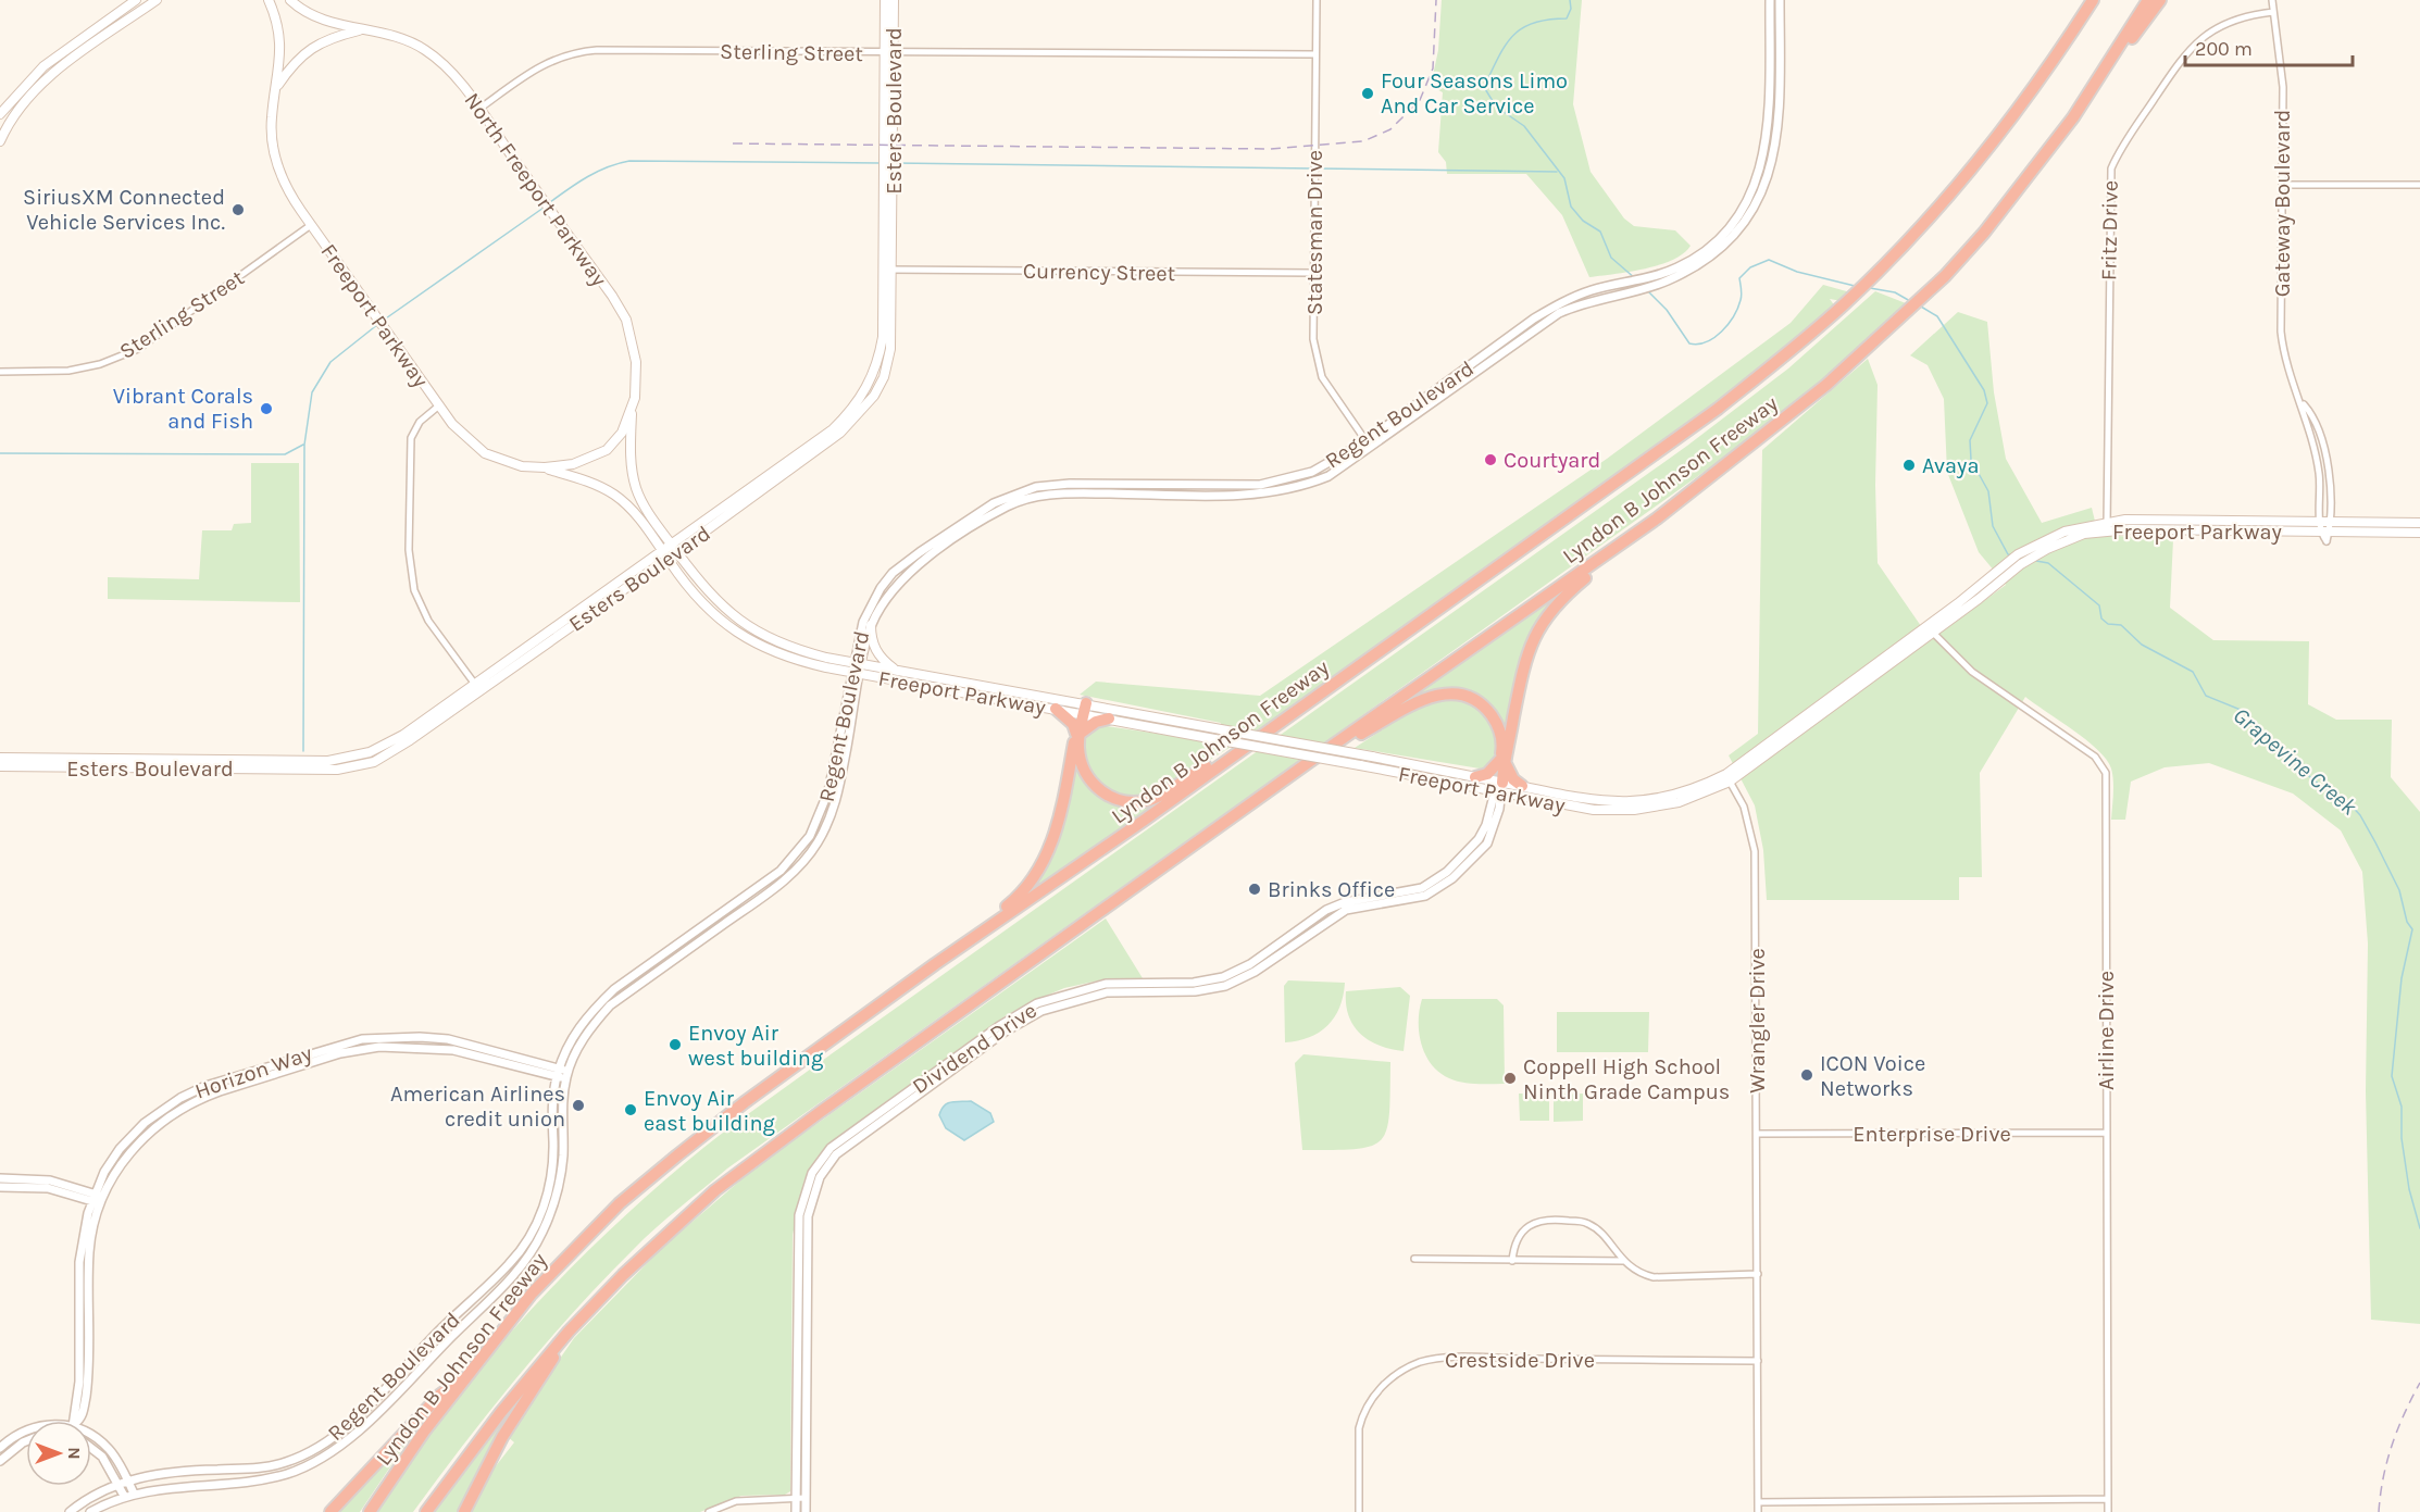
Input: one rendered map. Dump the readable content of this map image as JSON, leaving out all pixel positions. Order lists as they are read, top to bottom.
{
  "streets": {
    "highway": ["Lyndon B Johnson Freeway"],
    "main road": ["Esters Boulevard", "North Freeport Parkway", "Freeport Parkway"],
    "street": [
      "Sterling Street",
      "Gateway Boulevard",
      "Fritz Drive",
      "Statesman Drive",
      "Currency Street",
      "Regent Boulevard",
      "Wrangler Drive",
      "Airline Drive",
      "Dividend Drive",
      "Horizon Way",
      "Enterprise Drive",
      "Crestside Drive"
    ]
  },
  "crossings": [
    ["Sterling Street", "Esters Boulevard"],
    ["Sterling Street", "North Freeport Parkway"],
    ["Sterling Street", "Statesman Drive"],
    ["Sterling Street", "Freeport Parkway"],
    ["Esters Boulevard", "Currency Street"],
    ["Esters Boulevard", "Freeport Parkway"],
    ["North Freeport Parkway", "Freeport Parkway"],
    ["Gateway Boulevard", "Fritz Drive"],
    ["Gateway Boulevard", "Freeport Parkway"],
    ["Fritz Drive", "Freeport Parkway"],
    ["Statesman Drive", "Currency Street"],
    ["Statesman Drive", "Regent Boulevard"],
    ["Freeport Parkway", "Regent Boulevard"],
    ["Freeport Parkway", "Wrangler Drive"],
    ["Freeport Parkway", "Airline Drive"],
    ["Freeport Parkway", "Dividend Drive"],
    ["Regent Boulevard", "Horizon Way"],
    ["Wrangler Drive", "Enterprise Drive"],
    ["Wrangler Drive", "Crestside Drive"],
    ["Airline Drive", "Enterprise Drive"]
  ],
  "water": ["Grapevine Creek"],
  "places": [
    "Four Seasons Limo And Car Service",
    "SiriusXM Connected Vehicle Services Inc.",
    "Vibrant Corals and Fish",
    "Courtyard",
    "Avaya",
    "Brinks Office",
    "Envoy Air west building",
    "ICON Voice Networks",
    "Coppell High School Ninth Grade Campus",
    "American Airlines credit union",
    "Envoy Air east building"
  ],
  "scale_bar": "200 m",
  "north": "right"
}
